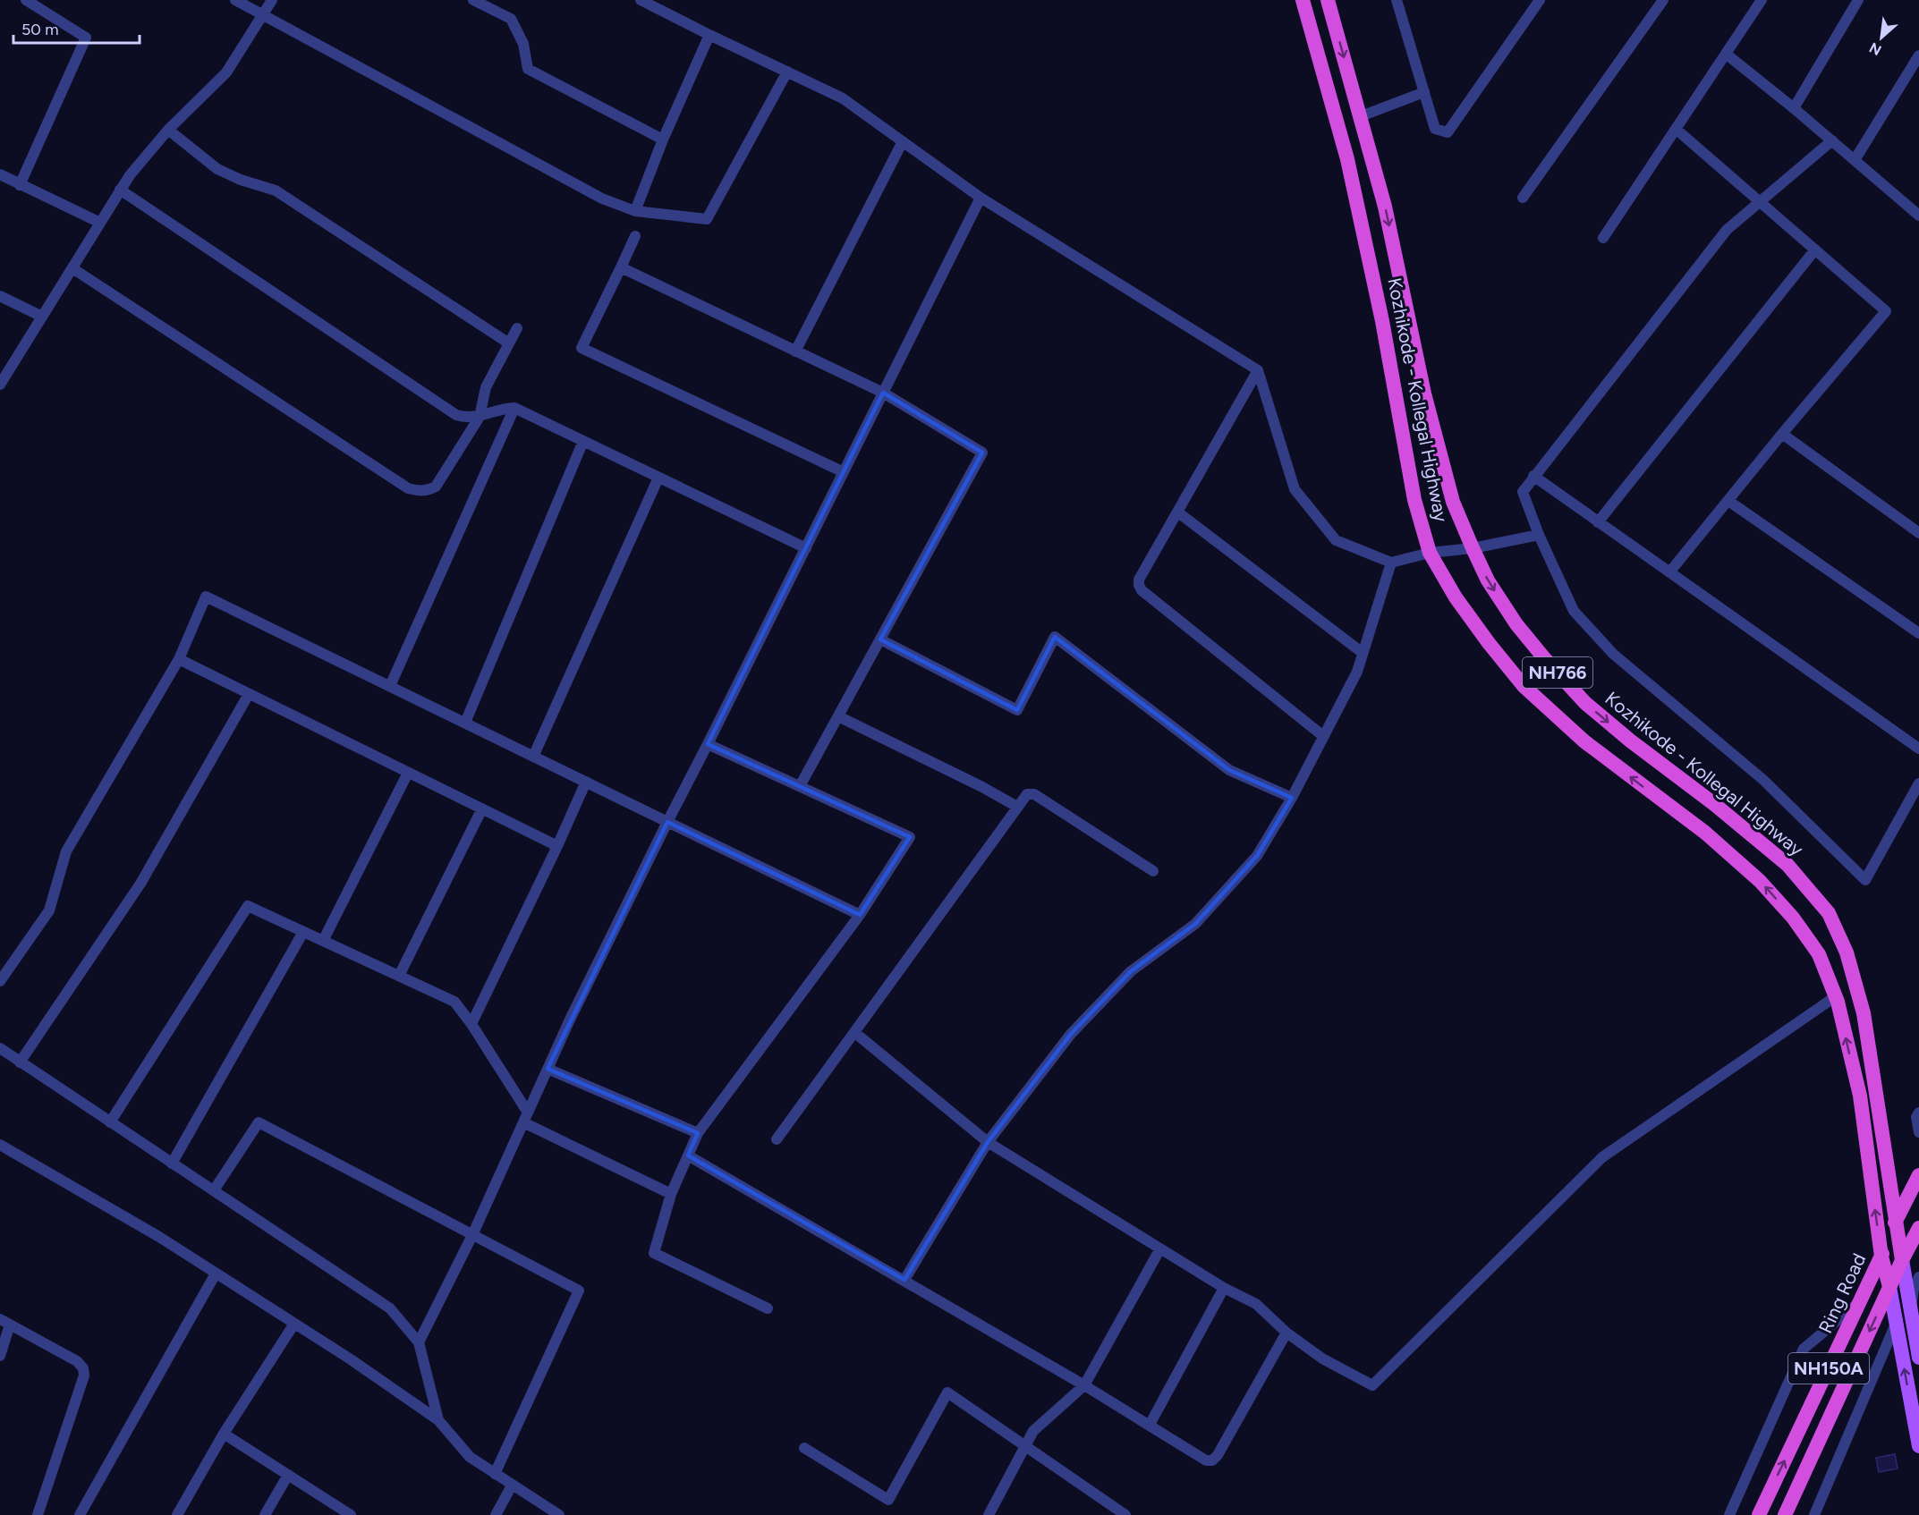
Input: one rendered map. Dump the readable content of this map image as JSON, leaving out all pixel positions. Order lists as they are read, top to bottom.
{
  "streets": {
    "highway": [
      "Kozhikode - Kollegal Highway",
      "NH766",
      "Ring Road",
      "NH150A"
    ]
  },
  "crossings": [
    ["Kozhikode - Kollegal Highway", "Ring Road"],
    ["Kozhikode - Kollegal Highway", "NH150A"]
  ],
  "scale_bar": "50 m",
  "north": "bottom left"
}
